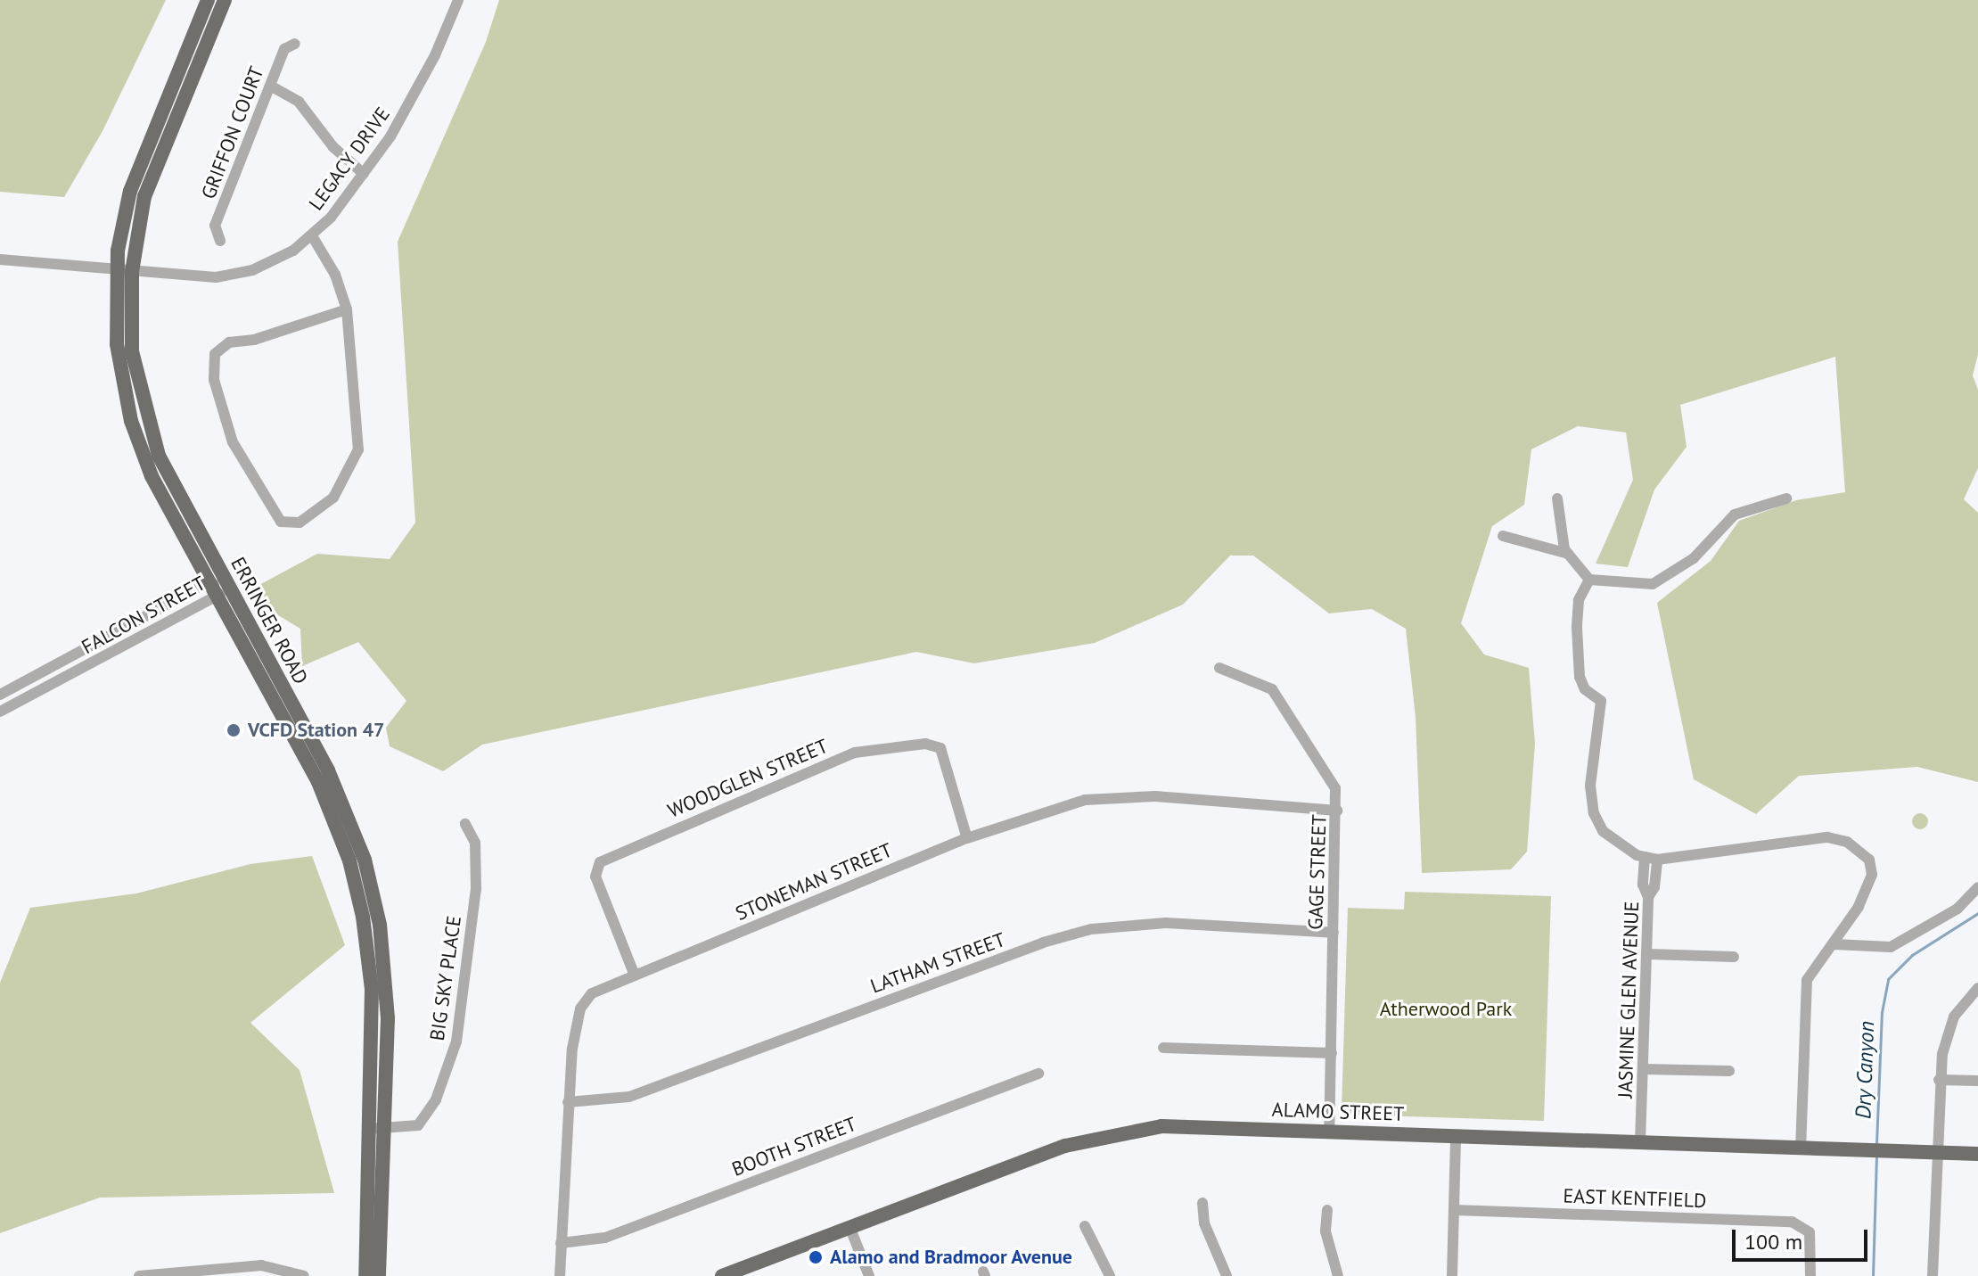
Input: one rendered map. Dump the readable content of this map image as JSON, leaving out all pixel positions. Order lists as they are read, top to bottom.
{
  "streets": {
    "main road": ["ERRINGER ROAD", "ALAMO STREET"],
    "street": [
      "GRIFFON COURT",
      "LEGACY DRIVE",
      "FALCON STREET",
      "WOODGLEN STREET",
      "GAGE STREET",
      "STONEMAN STREET",
      "LATHAM STREET",
      "BIG SKY PLACE",
      "JASMINE GLEN AVENUE",
      "BOOTH STREET",
      "EAST KENTFIELD"
    ]
  },
  "crossings": [
    ["LEGACY DRIVE", "ERRINGER ROAD"],
    ["FALCON STREET", "ERRINGER ROAD"],
    ["ERRINGER ROAD", "BIG SKY PLACE"],
    ["WOODGLEN STREET", "STONEMAN STREET"],
    ["GAGE STREET", "STONEMAN STREET"],
    ["GAGE STREET", "LATHAM STREET"],
    ["GAGE STREET", "ALAMO STREET"],
    ["STONEMAN STREET", "LATHAM STREET"],
    ["STONEMAN STREET", "BOOTH STREET"],
    ["JASMINE GLEN AVENUE", "ALAMO STREET"]
  ],
  "water": ["Dry Canyon"],
  "parks": ["Atherwood Park"],
  "places": ["VCFD Station 47", "Alamo and Bradmoor Avenue"],
  "scale_bar": "100 m"
}
